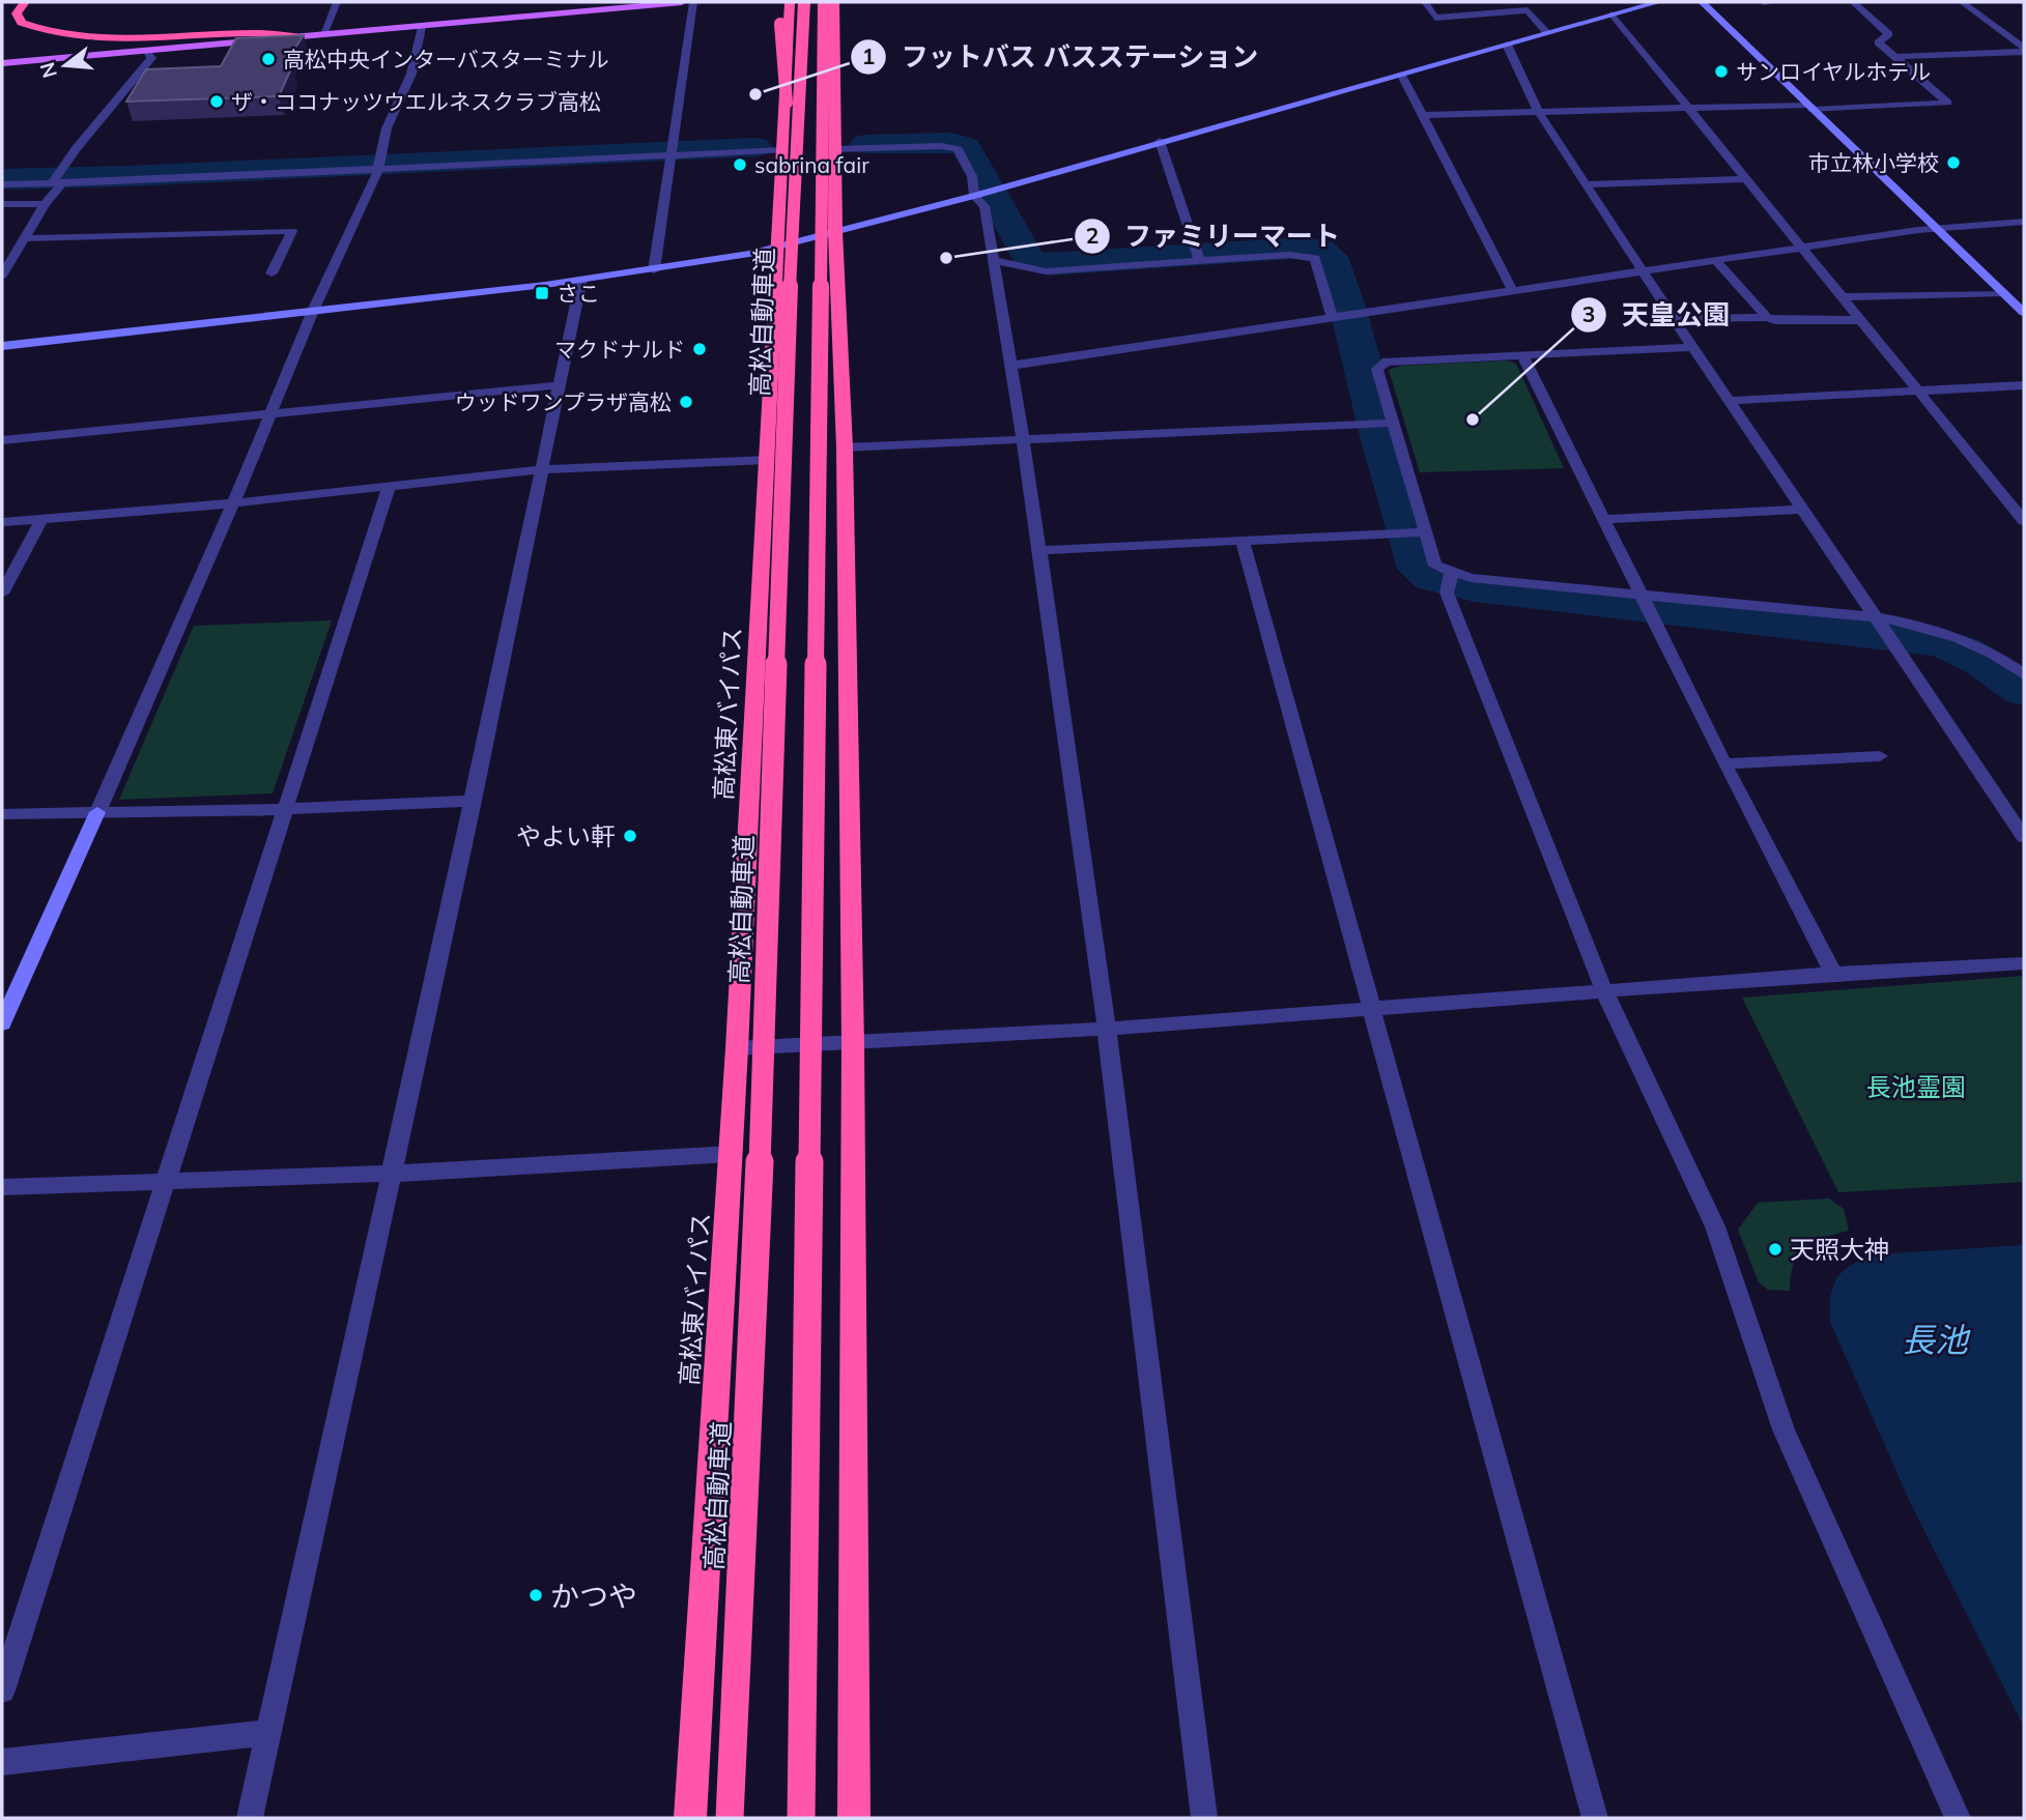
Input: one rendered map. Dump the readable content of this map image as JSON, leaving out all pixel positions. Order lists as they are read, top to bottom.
{
  "streets": {
    "highway": ["高松自動車道", "高松東バイパス"]
  },
  "water": ["長池"],
  "parks": ["長池霊園"],
  "places": {
    "other": [
      "高松中央インターバスターミナル",
      "サンロイヤルホテル",
      "フットバス バスステーション",
      "ザ・ココナッツウエルネスクラブ高松",
      "市立林小学校",
      "sabrina fair",
      "ファミリーマート",
      "マクドナルド",
      "ウッドワンプラザ高松",
      "天皇公園",
      "やよい軒",
      "天照大神",
      "かつや"
    ],
    "transit": ["さこ"]
  },
  "north": "left"
}
